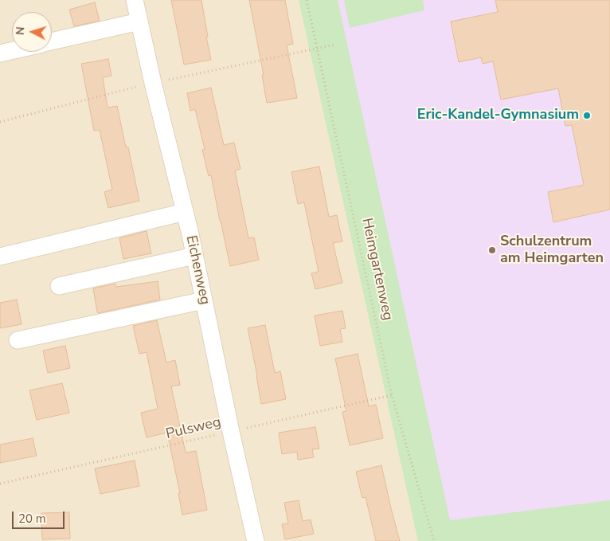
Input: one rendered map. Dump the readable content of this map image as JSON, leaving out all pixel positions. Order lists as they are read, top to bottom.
{
  "streets": {
    "street": ["Eichenweg"],
    "path": ["Heimgartenweg", "Pulsweg"]
  },
  "crossings": [
    ["Heimgartenweg", "Pulsweg"],
    ["Eichenweg", "Pulsweg"]
  ],
  "places": ["Eric-Kandel-Gymnasium", "Schulzentrum am Heimgarten"],
  "scale_bar": "20 m",
  "north": "left"
}
